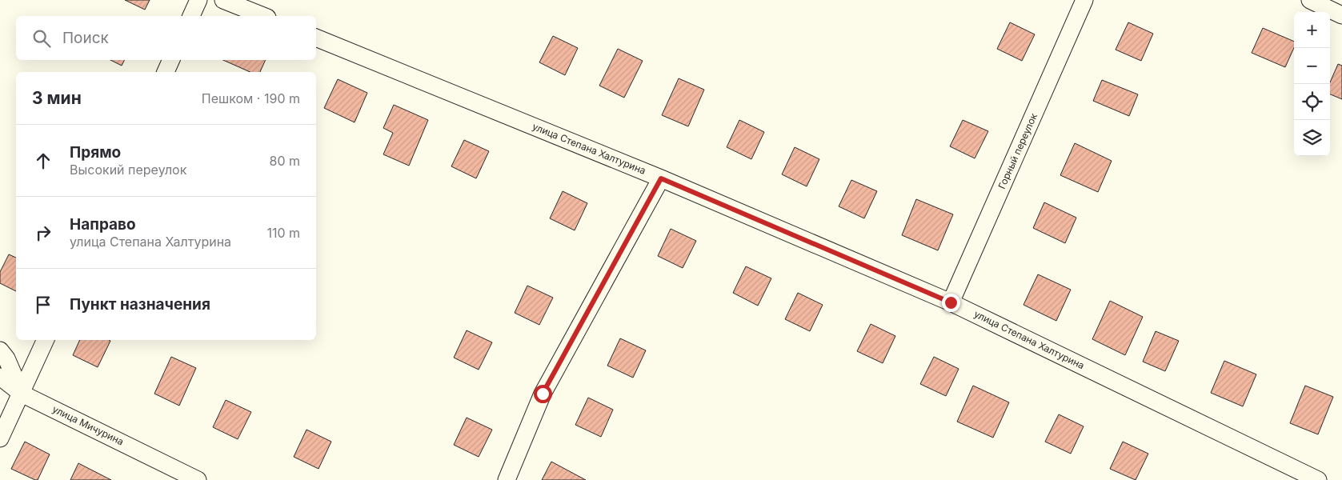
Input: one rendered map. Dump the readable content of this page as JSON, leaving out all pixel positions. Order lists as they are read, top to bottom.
{
  "streets": {
    "street": ["улица Степана Халтурина", "Горный переулок", "улица Мичурина"]
  },
  "crossings": [
    ["улица Степана Халтурина", "Горный переулок"]
  ],
  "page": {
    "map_buttons": ["+", "−"],
    "search": "Поиск",
    "heading": ["3 мин", "Пешком · 190 m"],
    "list": [
      ["Прямо", "Высокий переулок", "80 m"],
      ["Направо", "улица Степана Халтурина", "110 m"],
      "Пункт назначения"
    ]
  }
}
